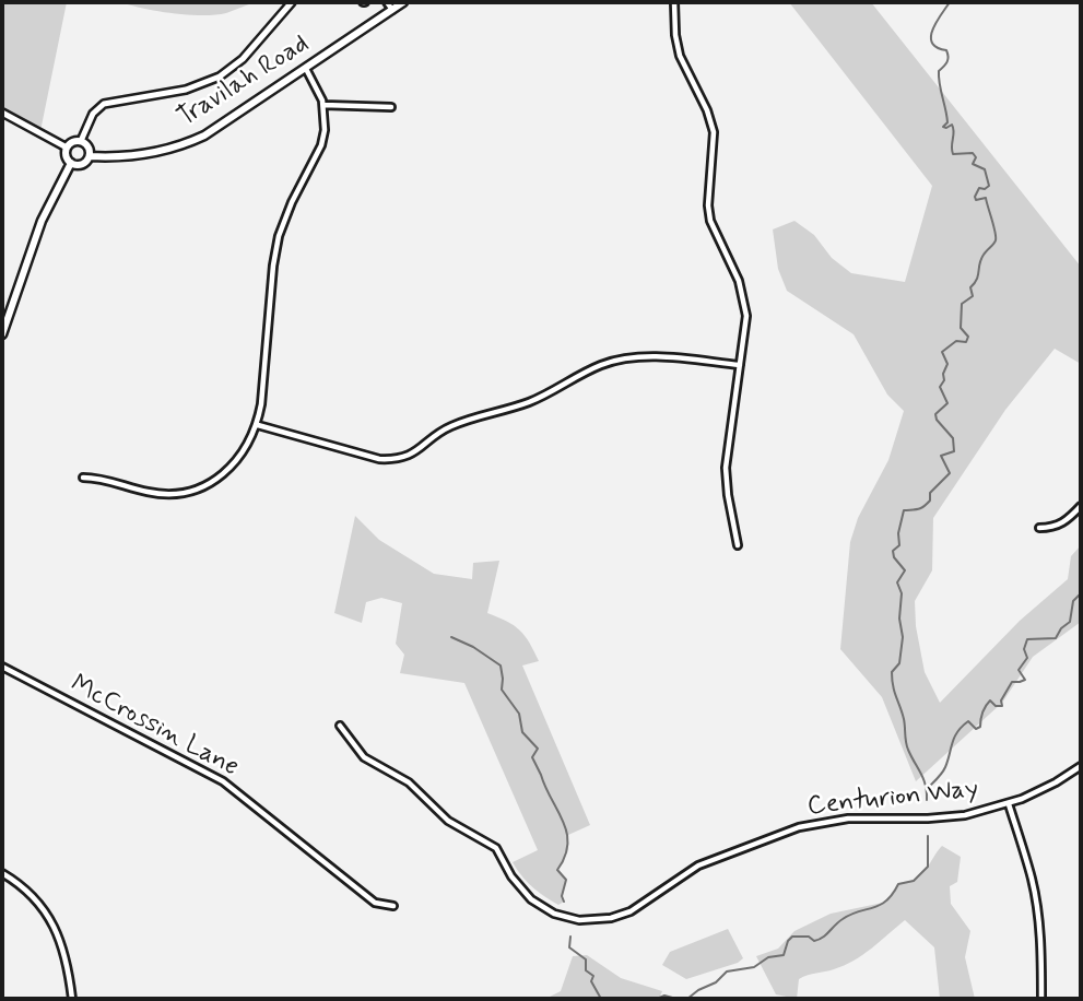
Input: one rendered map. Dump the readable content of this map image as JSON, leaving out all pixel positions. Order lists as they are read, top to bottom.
{
  "streets": {
    "main road": ["Travilah Road"],
    "street": ["McCrossin Lane", "Centurion Way"]
  }
}
